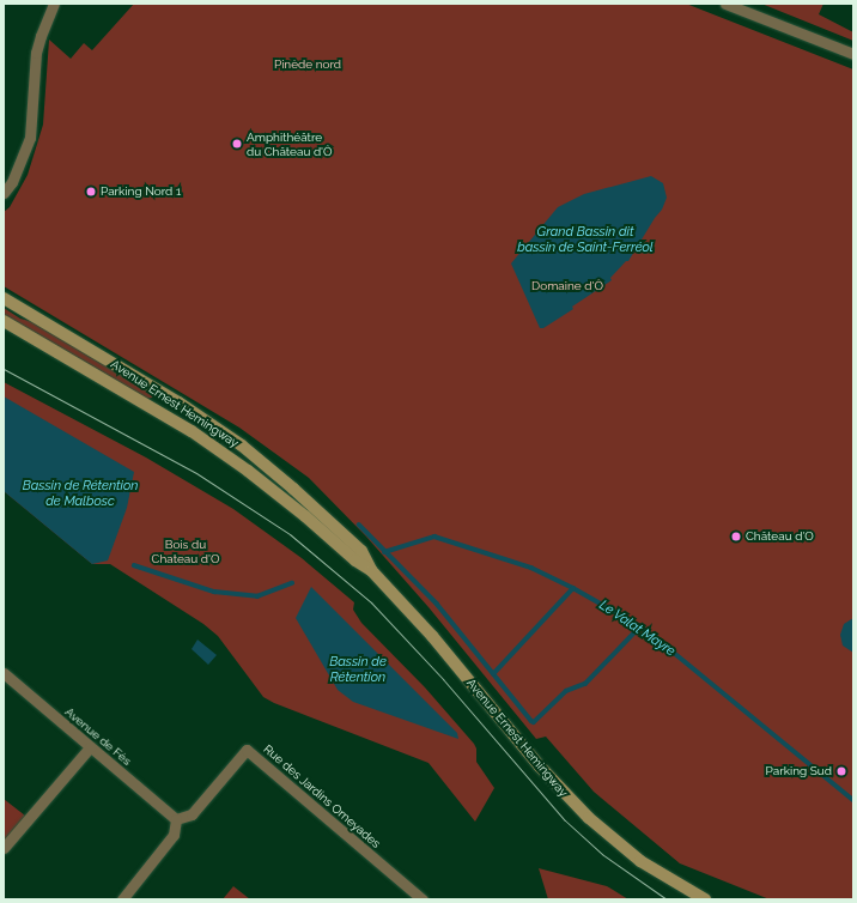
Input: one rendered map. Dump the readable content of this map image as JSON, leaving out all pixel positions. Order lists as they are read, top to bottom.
{
  "streets": {
    "main road": ["Avenue Ernest Hemingway"],
    "street": ["Avenue de Fès", "Rue des Jardins Omeyades"]
  },
  "crossings": [
    ["Avenue de Fès", "Rue des Jardins Omeyades"]
  ],
  "water": [
    "Grand Bassin dit bassin de Saint-Ferréol",
    "Bassin de Rétention de Malbosc",
    "Le Valat Mayre",
    "Bassin de Rétention"
  ],
  "parks": ["Pinède nord", "Domaine d'Ô", "Bois du Chateau d'O"],
  "places": [
    "Amphithéâtre du Château d'Ô",
    "Parking Nord 1",
    "Château d'O",
    "Parking Sud"
  ]
}
